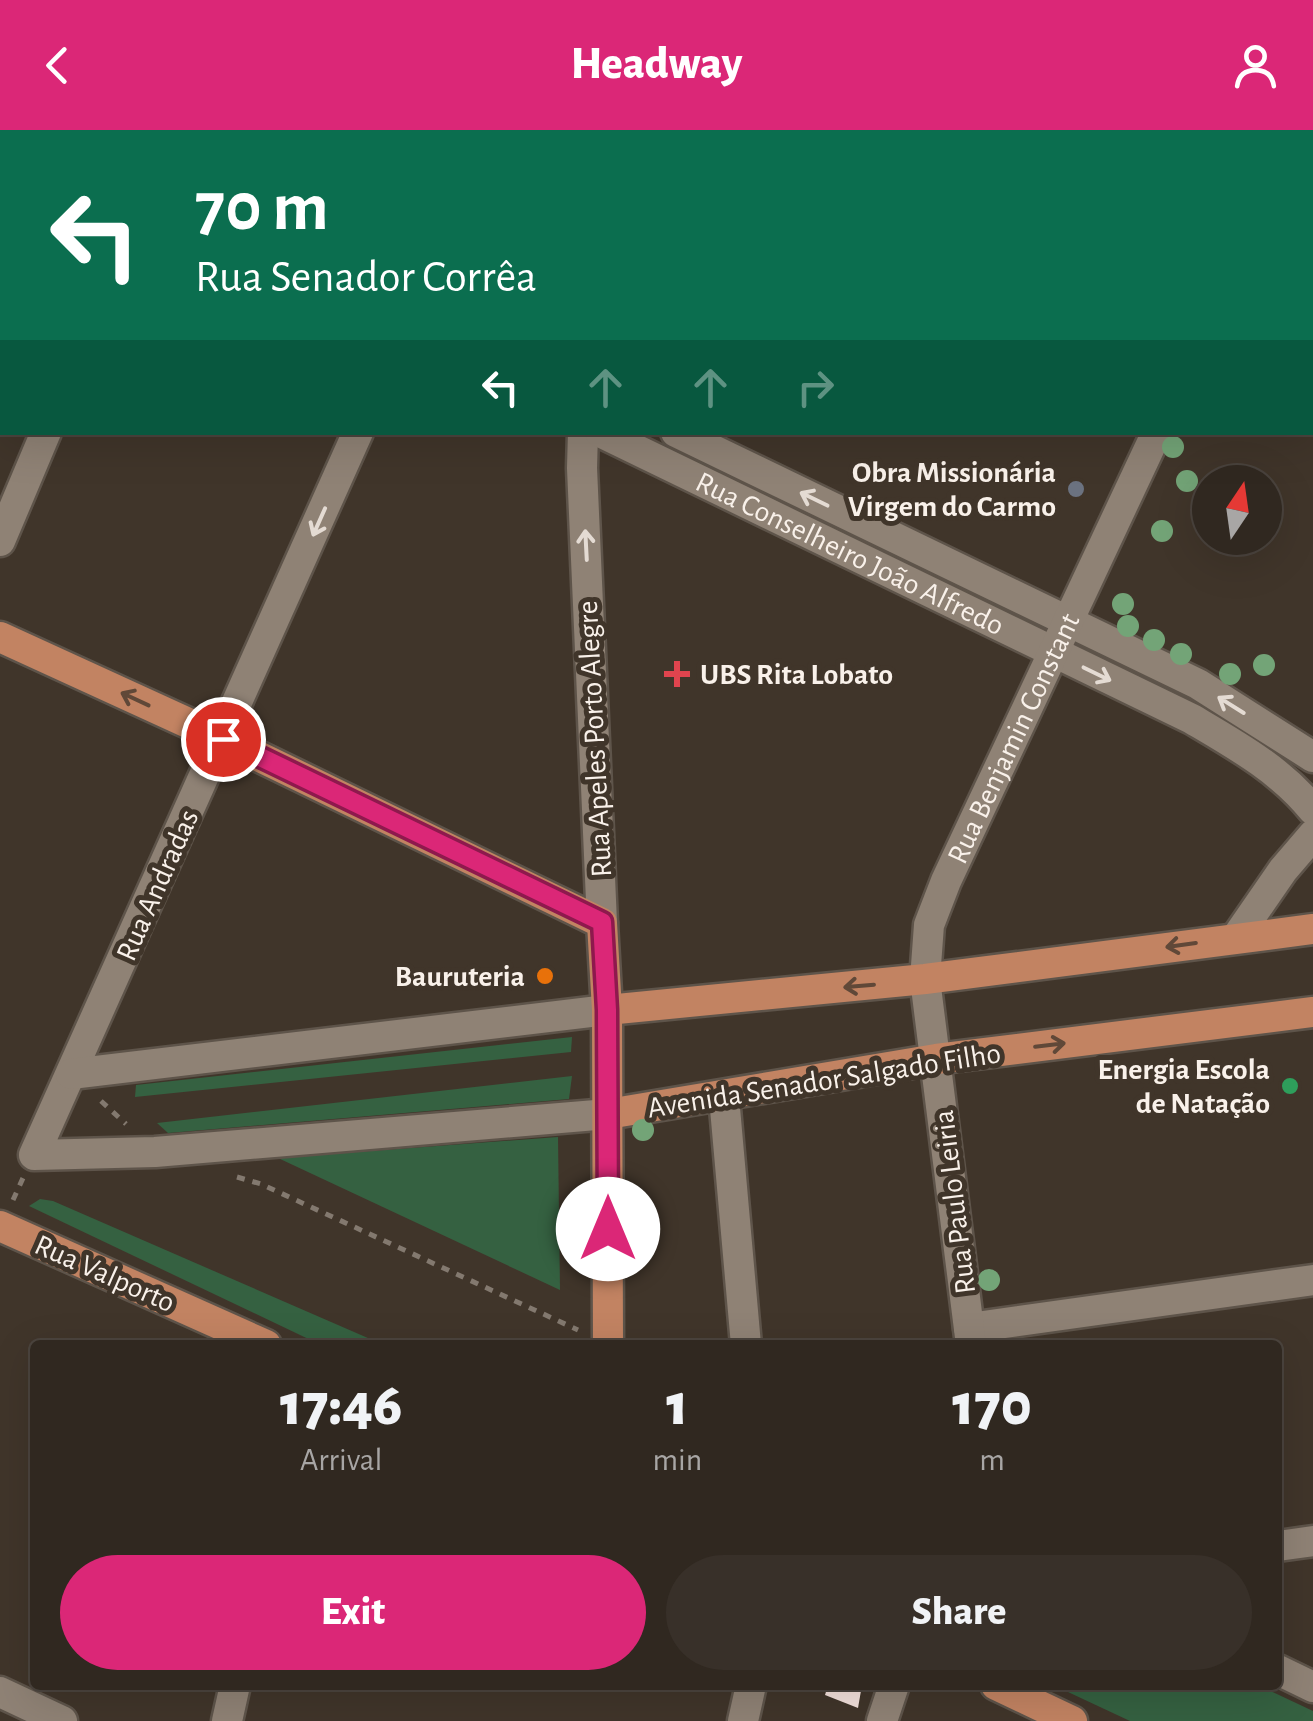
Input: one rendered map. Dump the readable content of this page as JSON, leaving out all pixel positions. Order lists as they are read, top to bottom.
{
  "streets": {
    "main road": ["Rua Apeles Porto Alegre", "Avenida Senador Salgado Filho", "Rua Valporto"],
    "street": [
      "Rua Conselheiro João Alfredo",
      "Rua Benjamin Constant",
      "Rua Andradas",
      "Rua Paulo Leiria"
    ]
  },
  "crossings": [
    ["Rua Conselheiro João Alfredo", "Rua Benjamin Constant"],
    ["Rua Apeles Porto Alegre", "Avenida Senador Salgado Filho"],
    ["Rua Benjamin Constant", "Avenida Senador Salgado Filho"],
    ["Rua Benjamin Constant", "Rua Paulo Leiria"],
    ["Rua Andradas", "Avenida Senador Salgado Filho"],
    ["Avenida Senador Salgado Filho", "Rua Paulo Leiria"]
  ],
  "one_way": ["Rua Apeles Porto Alegre", "Rua Andradas"],
  "places": {
    "other": ["Obra Missionária Virgem do Carmo", "Bauruteria", "Energia Escola de Natação"],
    "health": ["UBS Rita Lobato"]
  },
  "north": "top",
  "page": {
    "header": "Headway",
    "turn": ["70 m", "Rua Senador Corrêa"],
    "eta": [
      "17:46",
      "Arrival",
      "1",
      "min",
      "170",
      "m"
    ],
    "buttons": ["Exit", "Share"]
  }
}
